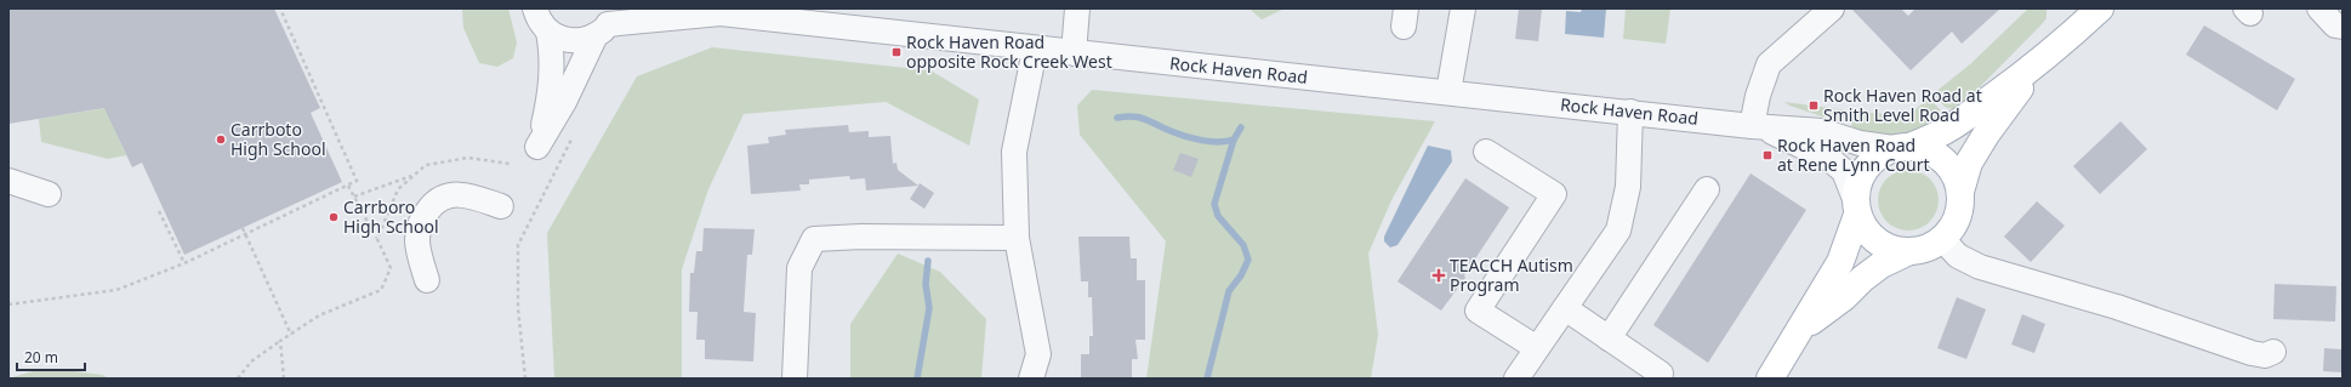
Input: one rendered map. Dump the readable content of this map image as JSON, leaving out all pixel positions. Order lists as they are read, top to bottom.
{
  "streets": {
    "street": ["Rock Haven Road"]
  },
  "places": {
    "transit": ["Rock Haven Road opposite Rock Creek West", "Rock Haven Road at Smith Level Road", "Rock Haven Road at Rene Lynn Court"],
    "other": ["Carrboto High School", "Carrboro High School"],
    "health": ["TEACCH Autism Program"]
  },
  "scale_bar": "20 m"
}
